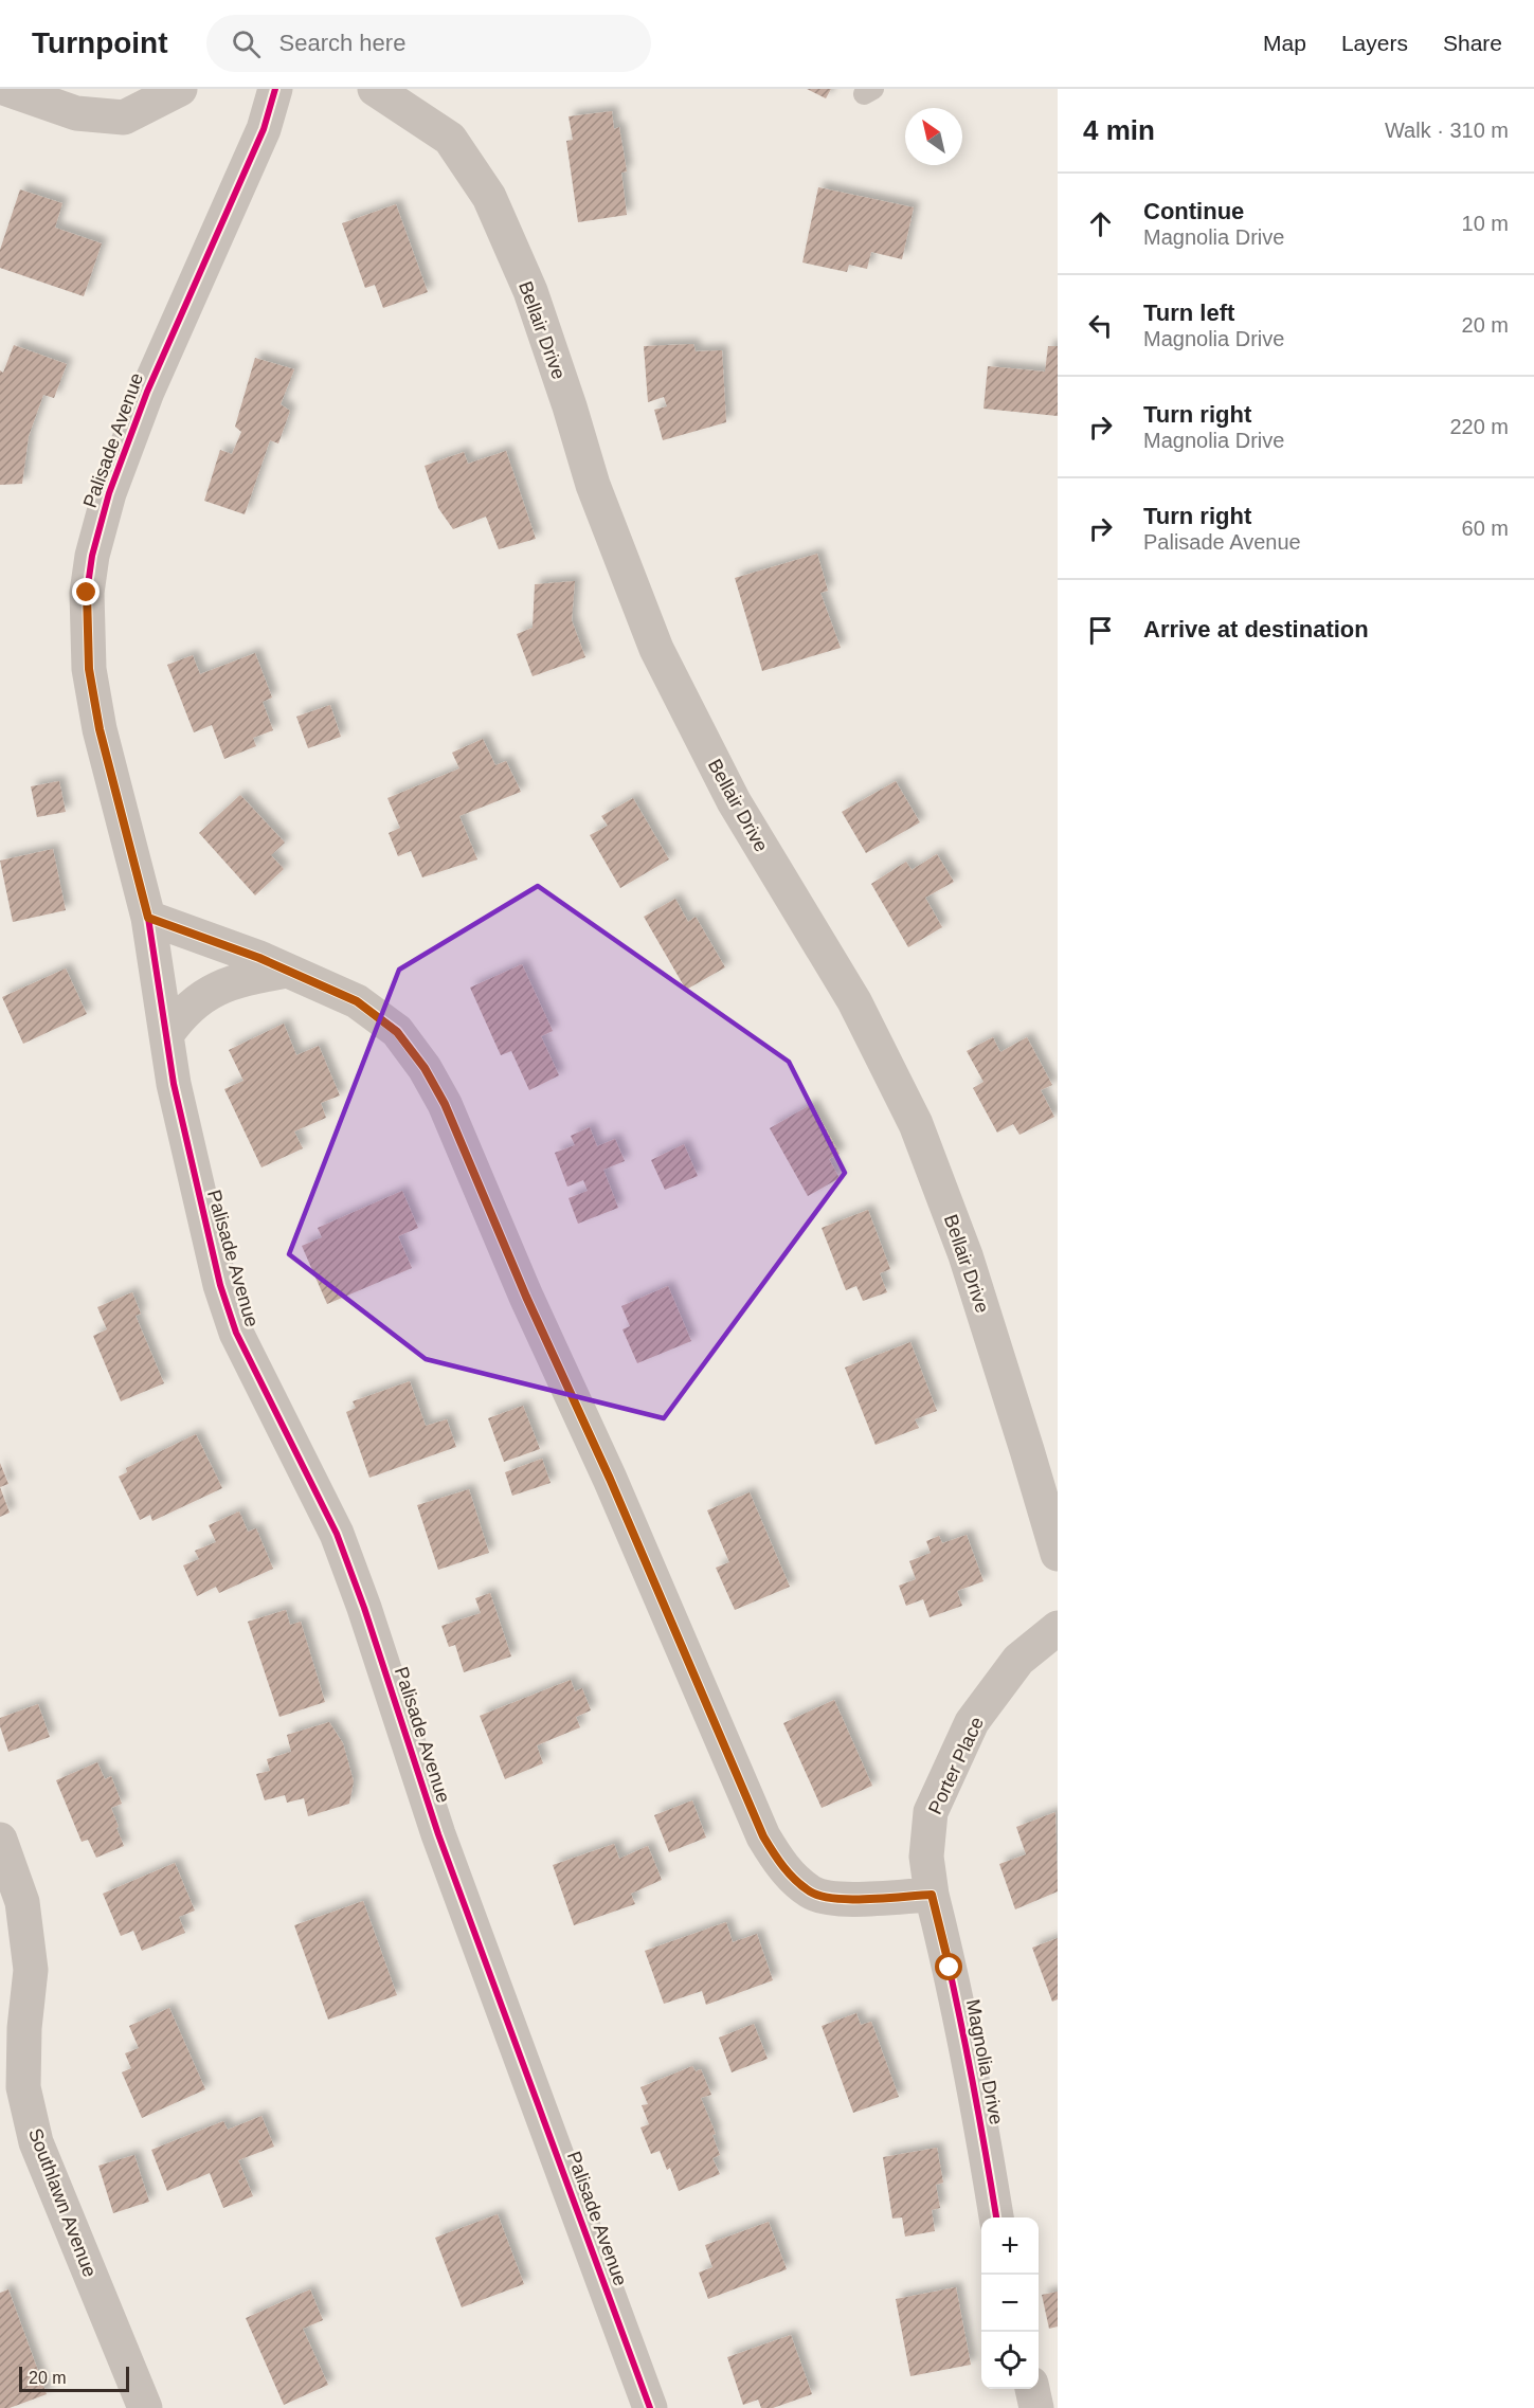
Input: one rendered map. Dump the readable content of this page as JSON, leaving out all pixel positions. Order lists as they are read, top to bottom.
{
  "streets": {
    "street": [
      "Bellair Drive",
      "Palisade Avenue",
      "Porter Place",
      "Magnolia Drive",
      "Southlawn Avenue"
    ]
  },
  "crossings": [
    ["Porter Place", "Magnolia Drive"]
  ],
  "scale_bar": "20 m",
  "north": "top left",
  "page": {
    "header": "Turnpoint",
    "search": "Search here",
    "nav": ["Map", "Layers", "Share"],
    "heading": ["4 min", "Walk · 310 m"],
    "list": [
      ["Continue", "Magnolia Drive", "10 m"],
      ["Turn left", "Magnolia Drive", "20 m"],
      ["Turn right", "Magnolia Drive", "220 m"],
      ["Turn right", "Palisade Avenue", "60 m"],
      "Arrive at destination"
    ],
    "map_buttons": ["+", "−"],
    "scale": "20 m"
  }
}
